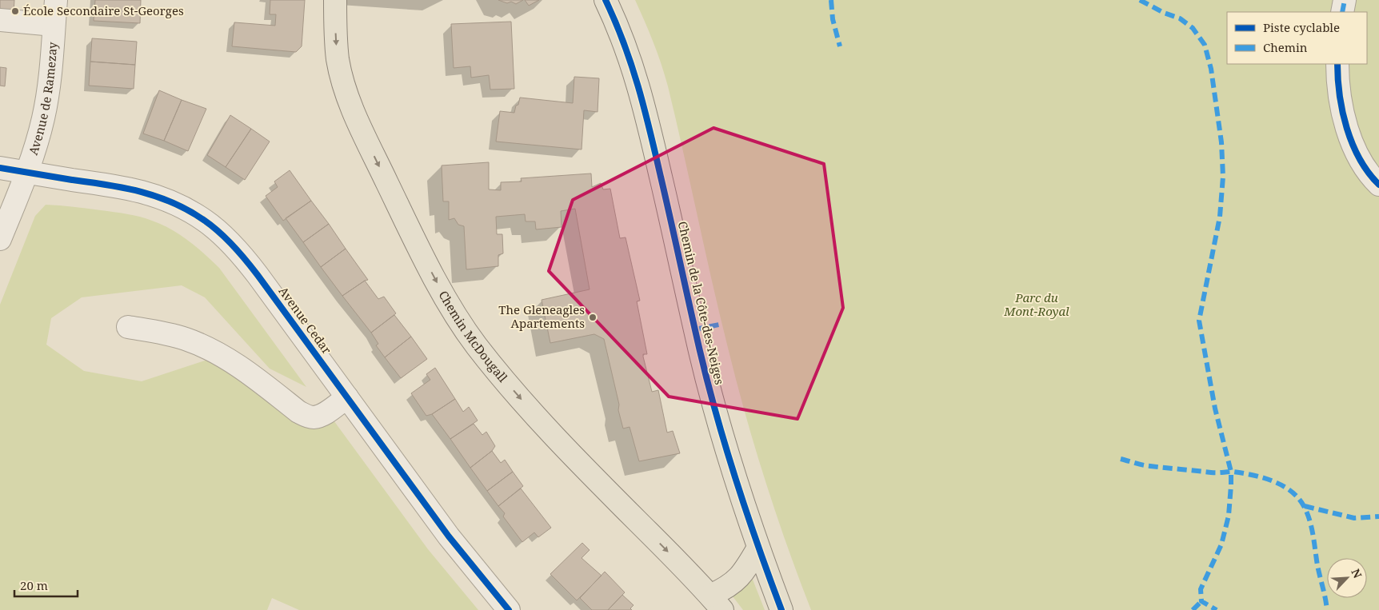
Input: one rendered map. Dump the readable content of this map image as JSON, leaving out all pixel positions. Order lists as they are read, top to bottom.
{
  "streets": {
    "main road": ["Chemin de la Côte-des-Neiges", "Chemin McDougall"],
    "street": ["Avenue de Ramezay", "Avenue Cedar"]
  },
  "crossings": [
    ["Avenue de Ramezay", "Avenue Cedar"]
  ],
  "one_way": ["Chemin McDougall"],
  "parks": ["Parc du Mont-Royal"],
  "places": ["École Secondaire St-Georges", "The Gleneagles Apartements"],
  "legend": ["Piste cyclable", "Chemin"],
  "scale_bar": "20 m",
  "north": "top right"
}
